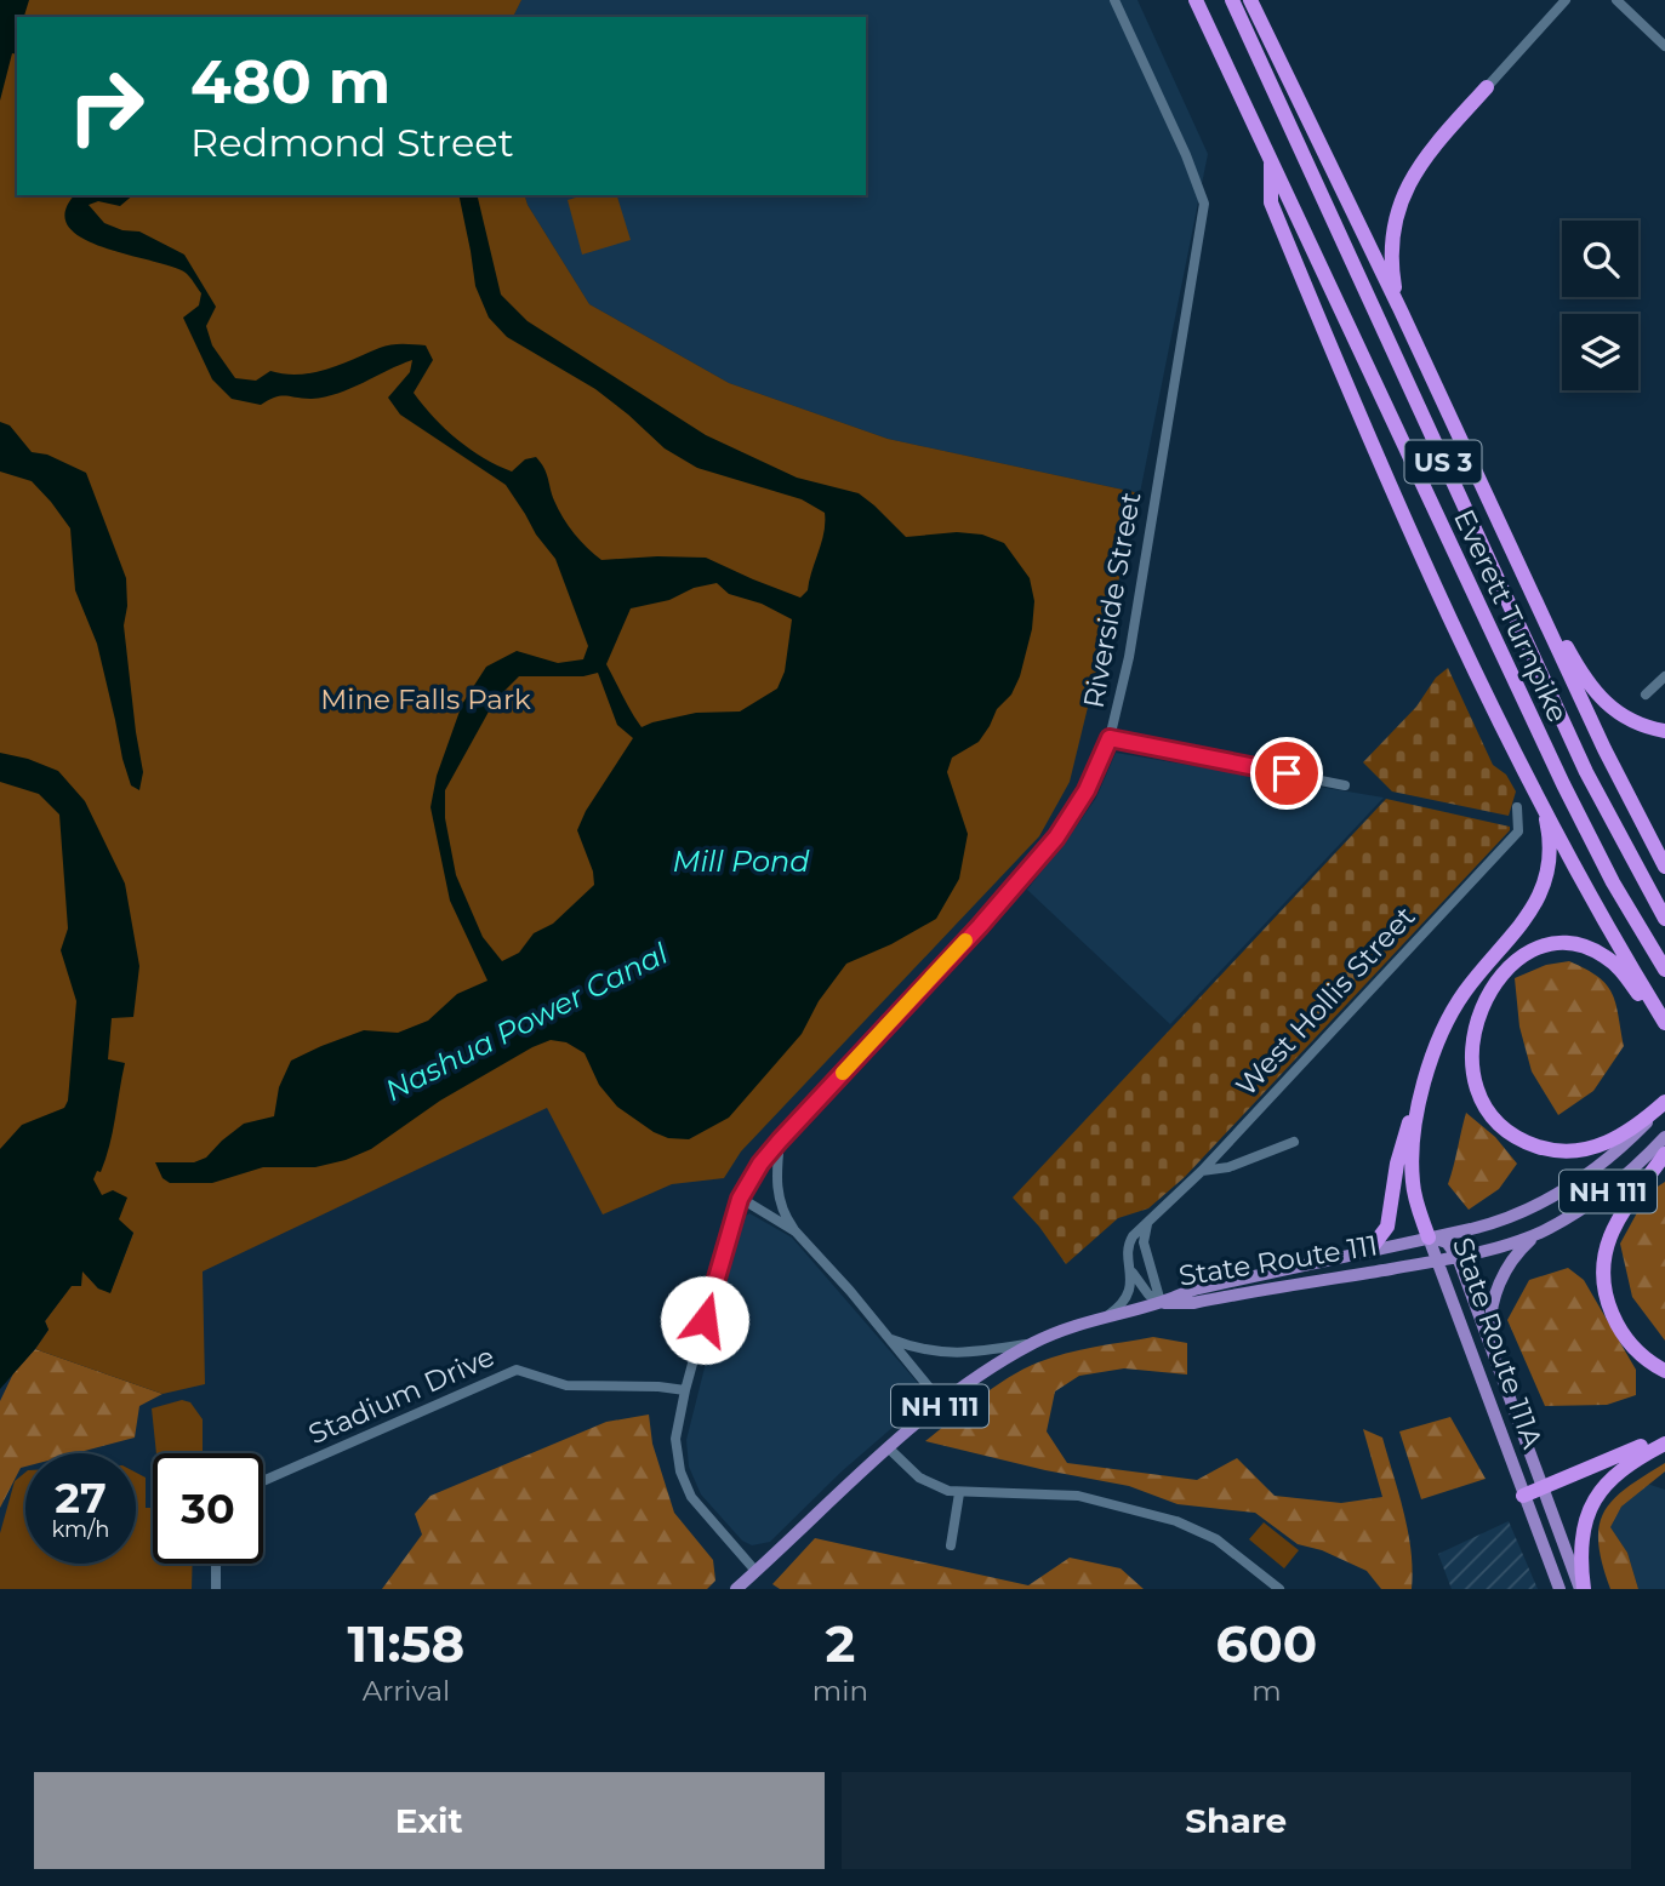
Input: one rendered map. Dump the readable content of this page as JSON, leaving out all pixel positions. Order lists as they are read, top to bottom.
{
  "streets": {
    "highway": ["US 3", "Everett Turnpike"],
    "main road": ["NH 111", "State Route 111", "State Route 111A"],
    "street": ["Riverside Street", "West Hollis Street", "Stadium Drive"]
  },
  "crossings": [
    ["Riverside Street", "NH 111"],
    ["Riverside Street", "Stadium Drive"],
    ["West Hollis Street", "NH 111"],
    ["NH 111", "State Route 111"],
    ["State Route 111", "State Route 111A"]
  ],
  "water": ["Mill Pond", "Nashua Power Canal"],
  "parks": ["Mine Falls Park"],
  "page": {
    "turn": ["480 m", "Redmond Street"],
    "speed": "27 km/h",
    "limit": "30",
    "eta": [
      "11:58",
      "Arrival",
      "2",
      "min",
      "600",
      "m"
    ],
    "buttons": ["Exit", "Share"]
  }
}
